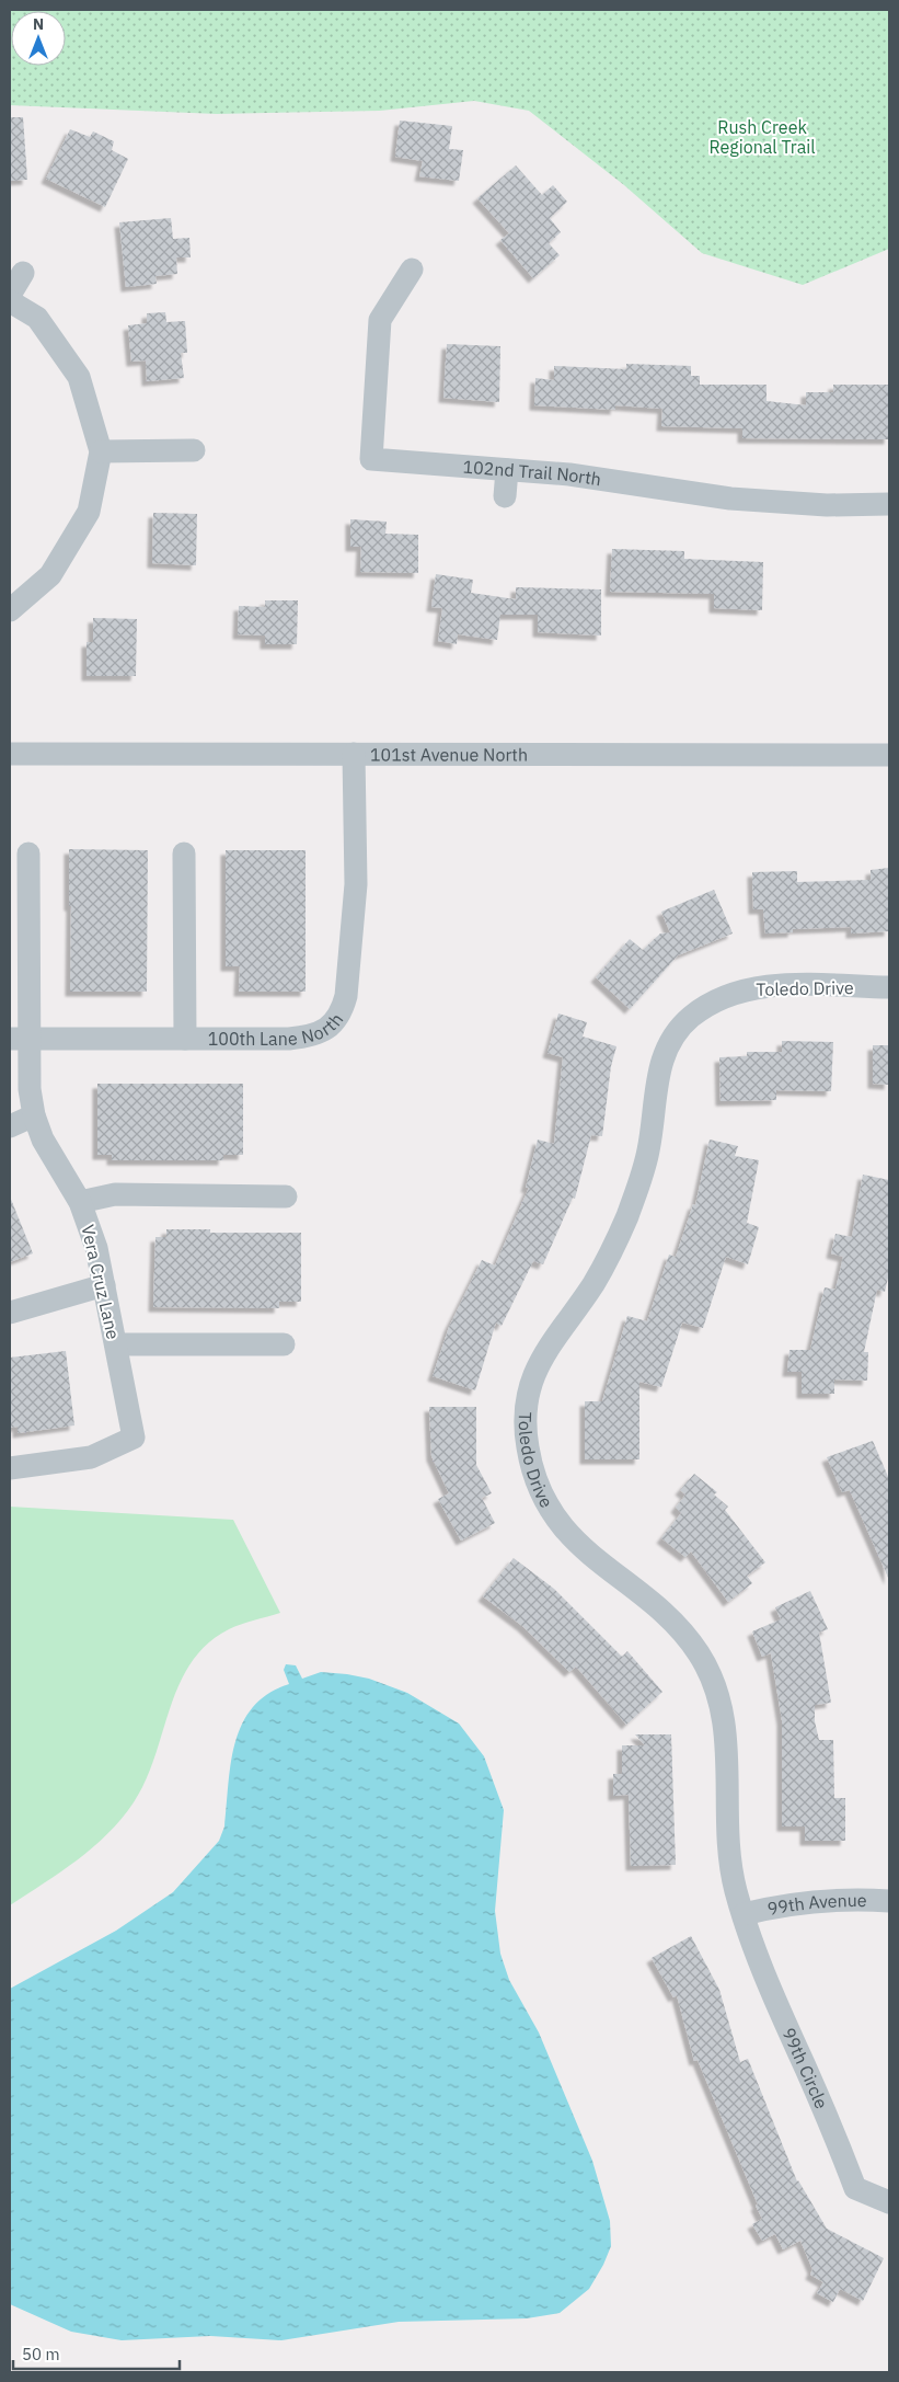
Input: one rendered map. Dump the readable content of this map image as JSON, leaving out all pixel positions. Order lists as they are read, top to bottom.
{
  "streets": {
    "street": [
      "102nd Trail North",
      "101st Avenue North",
      "Toledo Drive",
      "100th Lane North",
      "Vera Cruz Lane",
      "99th Avenue",
      "99th Circle"
    ]
  },
  "crossings": [
    ["101st Avenue North", "100th Lane North"],
    ["Toledo Drive", "99th Avenue"],
    ["Toledo Drive", "99th Circle"],
    ["100th Lane North", "Vera Cruz Lane"],
    ["99th Avenue", "99th Circle"]
  ],
  "parks": ["Rush Creek Regional Trail"],
  "scale_bar": "50 m",
  "north": "top"
}
